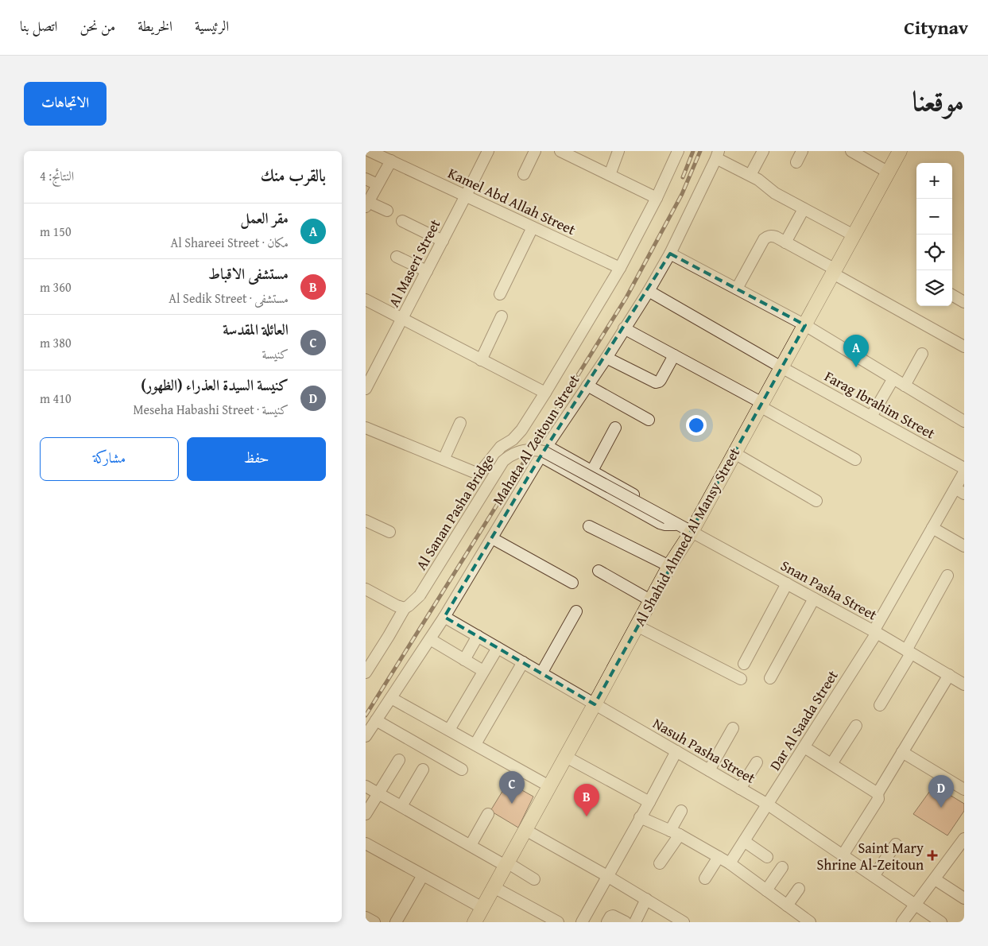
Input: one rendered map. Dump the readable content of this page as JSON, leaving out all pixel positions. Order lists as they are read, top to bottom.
{
  "streets": {
    "main road": ["Al Shahid Ahmed Al Mansy Street"],
    "street": [
      "Kamel Abd Allah Street",
      "Al Maseri Street",
      "Farag Ibrahim Street",
      "Mahata Al Zeitoun Street",
      "Al Sanan Pasha Bridge",
      "Snan Pasha Street",
      "Dar Al Saada Street",
      "Nasuh Pasha Street"
    ]
  },
  "crossings": [
    ["Kamel Abd Allah Street", "Al Maseri Street"],
    ["Kamel Abd Allah Street", "Mahata Al Zeitoun Street"],
    ["Farag Ibrahim Street", "Mahata Al Zeitoun Street"],
    ["Farag Ibrahim Street", "Al Shahid Ahmed Al Mansy Street"],
    ["Mahata Al Zeitoun Street", "Snan Pasha Street"],
    ["Mahata Al Zeitoun Street", "Nasuh Pasha Street"],
    ["Al Sanan Pasha Bridge", "Snan Pasha Street"],
    ["Al Shahid Ahmed Al Mansy Street", "Snan Pasha Street"],
    ["Al Shahid Ahmed Al Mansy Street", "Nasuh Pasha Street"],
    ["Snan Pasha Street", "Dar Al Saada Street"],
    ["Dar Al Saada Street", "Nasuh Pasha Street"]
  ],
  "places": {
    "health": ["Saint Mary Shrine Al-Zeitoun"]
  },
  "page": {
    "header": "Citynav",
    "nav": [
      "الرئيسية",
      "الخريطة",
      "من نحن",
      "اتصل بنا"
    ],
    "title": "موقعنا",
    "buttons": [
      "الاتجاهات",
      ["حفظ", "مشاركة"]
    ],
    "heading": ["بالقرب منك", "النتائج: 4"],
    "map_buttons": ["+", "−"],
    "list": [
      {
        "mark": "A",
        "name": "مقر العمل",
        "note": "مكان · Al Shareei Street",
        "value": "150 m"
      },
      {
        "mark": "B",
        "name": "مستشفى الاقباط",
        "note": "مستشفى · Al Sedik Street",
        "value": "360 m"
      },
      {
        "mark": "C",
        "name": "العائلة المقدسة",
        "note": "كنيسة",
        "value": "380 m"
      },
      {
        "mark": "D",
        "name": "كنيسة السيدة العذراء (الظهور)",
        "note": "كنيسة · Meseha Habashi Street",
        "value": "410 m"
      }
    ],
    "pins": [
      "A",
      "C",
      "D",
      "B"
    ]
  }
}
